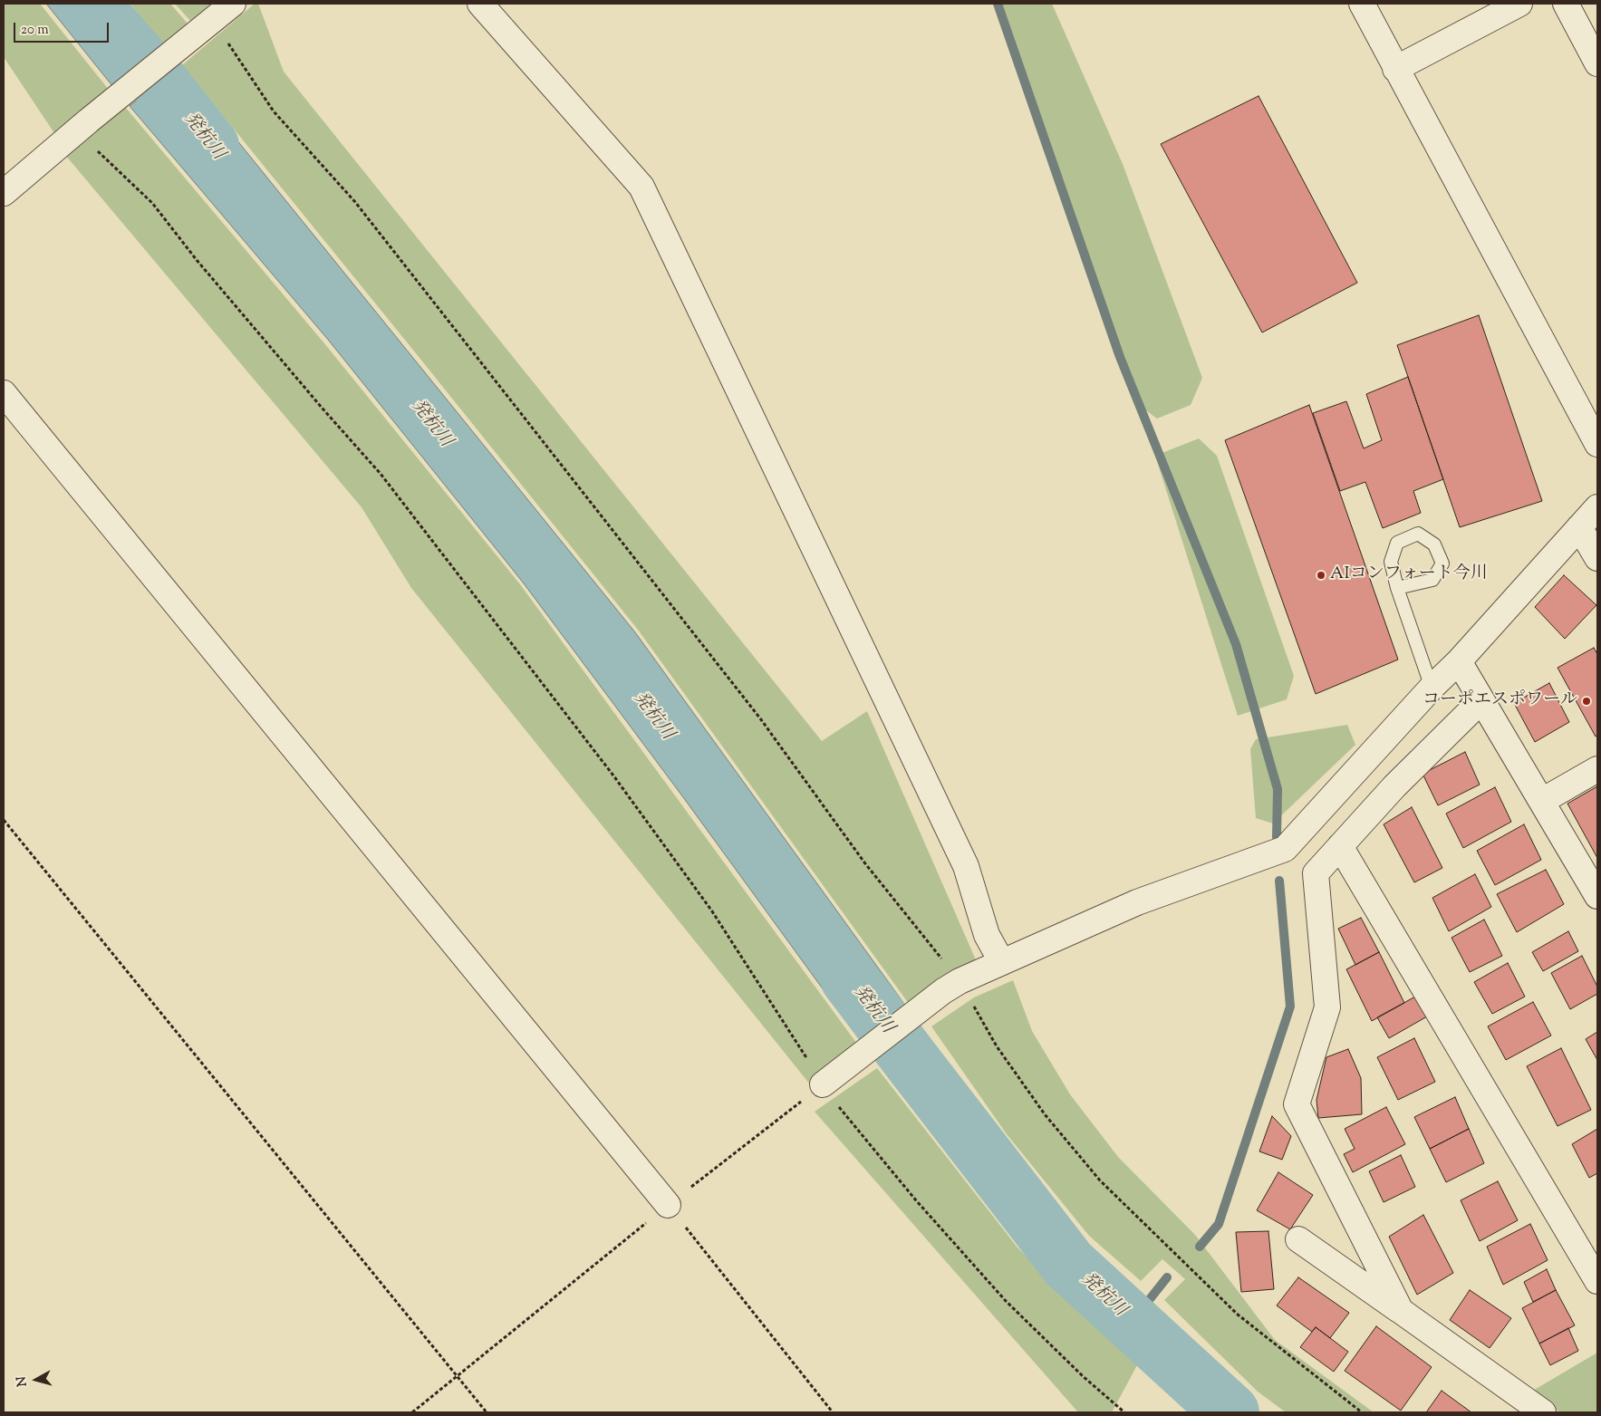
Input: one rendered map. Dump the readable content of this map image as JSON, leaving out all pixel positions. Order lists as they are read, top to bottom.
{
  "water": ["発杭川"],
  "places": ["AIコンフォート今川", "コーポエスポワール"],
  "scale_bar": "20 m",
  "north": "left"
}
